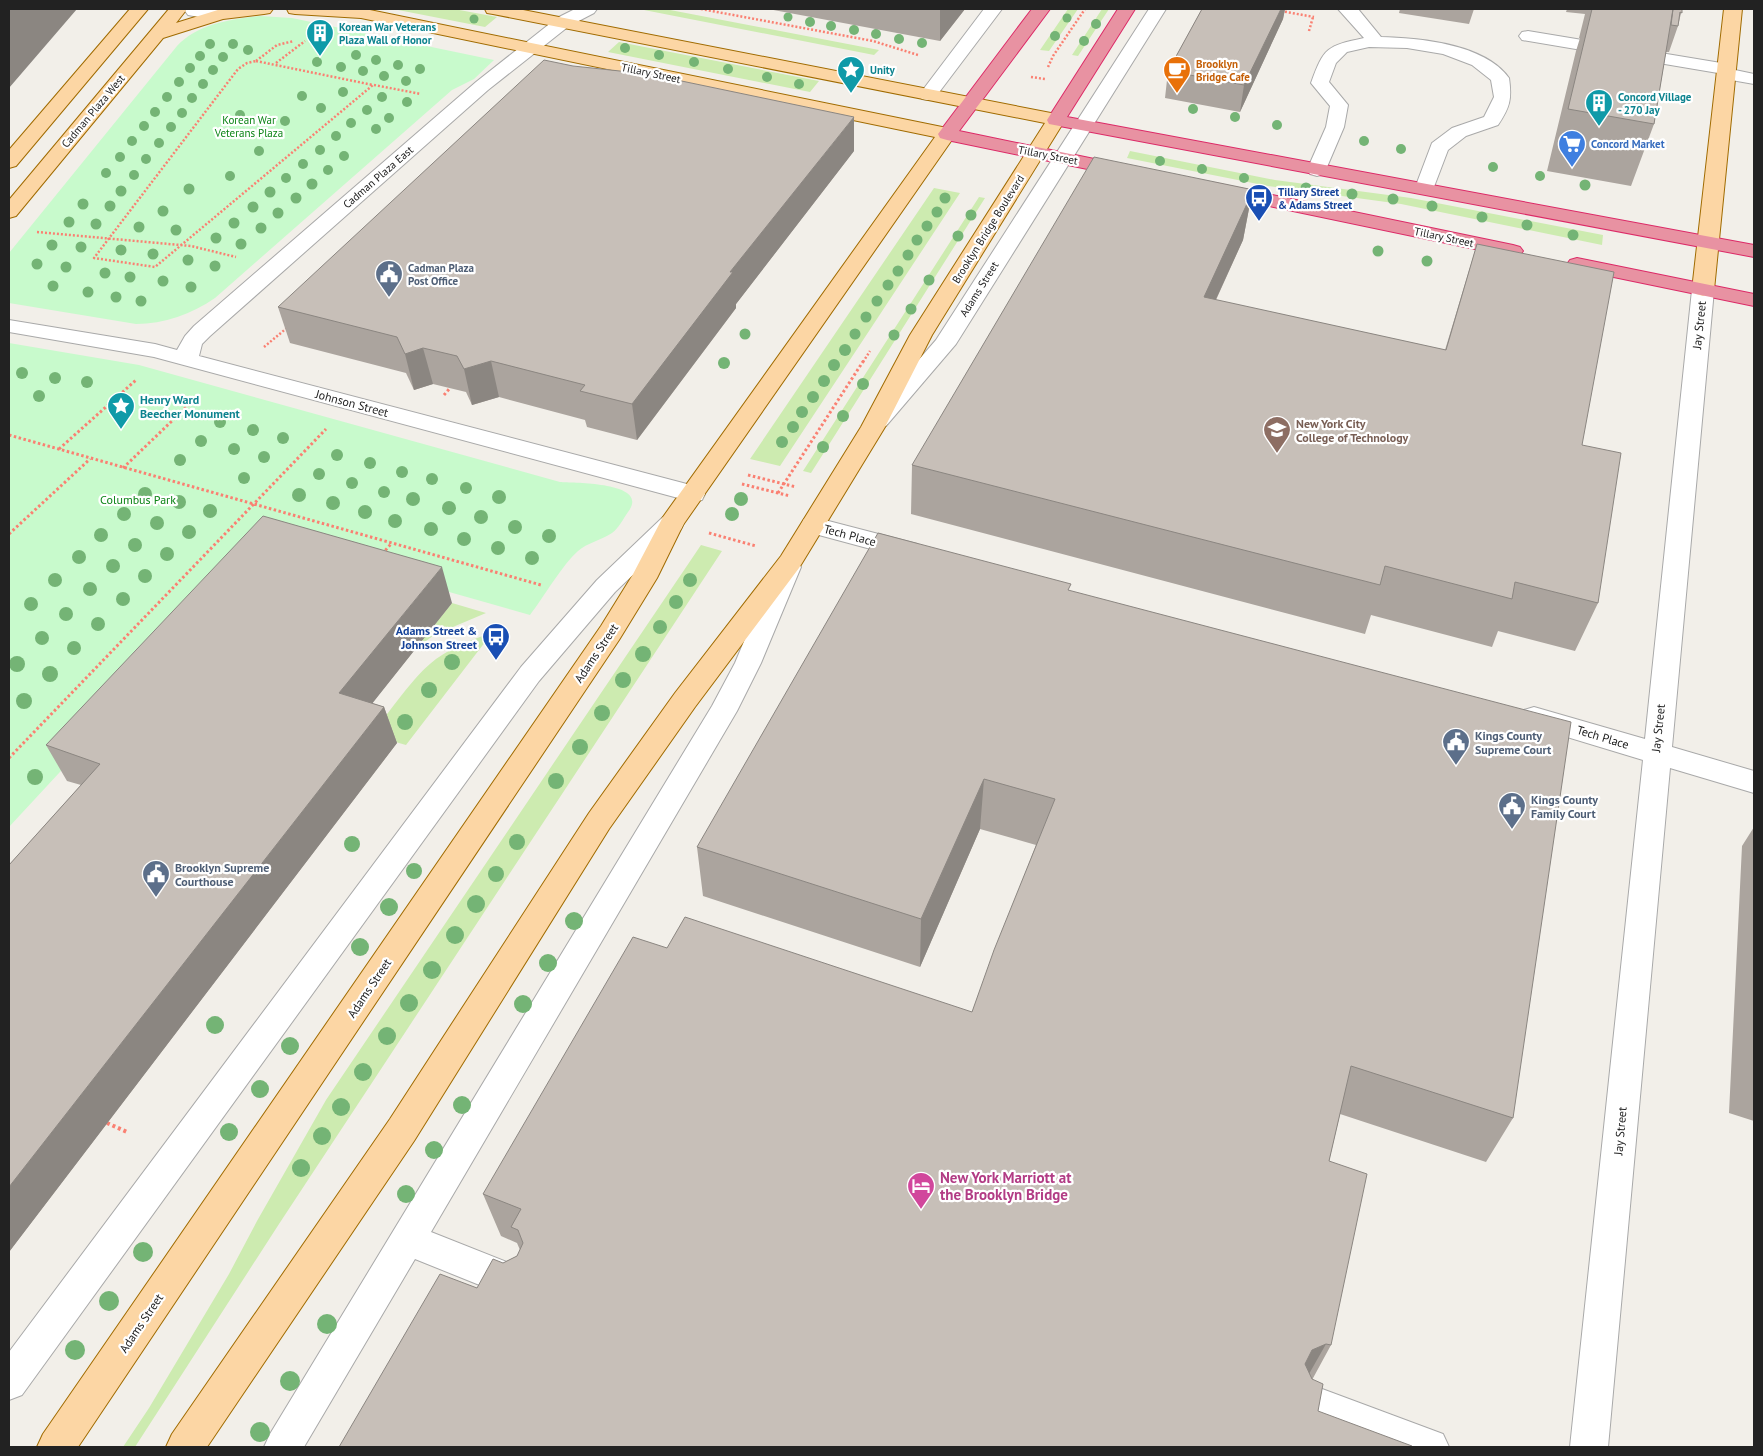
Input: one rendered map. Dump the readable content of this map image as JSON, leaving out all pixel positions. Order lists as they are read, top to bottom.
{
  "streets": {
    "highway": ["Tillary Street", "Brooklyn Bridge Boulevard", "Adams Street"],
    "main road": ["Cadman Plaza West", "Jay Street"],
    "street": ["Cadman Plaza East", "Johnson Street", "Tech Place"]
  },
  "crossings": [
    ["Tillary Street", "Cadman Plaza East"],
    ["Tillary Street", "Brooklyn Bridge Boulevard"],
    ["Tillary Street", "Adams Street"],
    ["Tillary Street", "Jay Street"],
    ["Cadman Plaza East", "Johnson Street"],
    ["Brooklyn Bridge Boulevard", "Adams Street"],
    ["Adams Street", "Johnson Street"],
    ["Adams Street", "Tech Place"],
    ["Jay Street", "Tech Place"]
  ],
  "parks": ["Korean War Veterans Plaza", "Columbus Park"],
  "places": {
    "building": ["Korean War Veterans Plaza Wall of Honor", "Concord Village - 270 Jay"],
    "place": ["Unity", "Henry Ward Beecher Monument"],
    "cafe": ["Brooklyn Bridge Cafe"],
    "supermarket": ["Concord Market"],
    "bus stop": ["Tillary Street & Adams Street", "Adams Street & Johnson Street"],
    "public building": [
      "Cadman Plaza Post Office",
      "Kings County Supreme Court",
      "Kings County Family Court",
      "Brooklyn Supreme Courthouse"
    ],
    "school or university": ["New York City College of Technology"],
    "hotel": ["New York Marriott at the Brooklyn Bridge"]
  }
}
